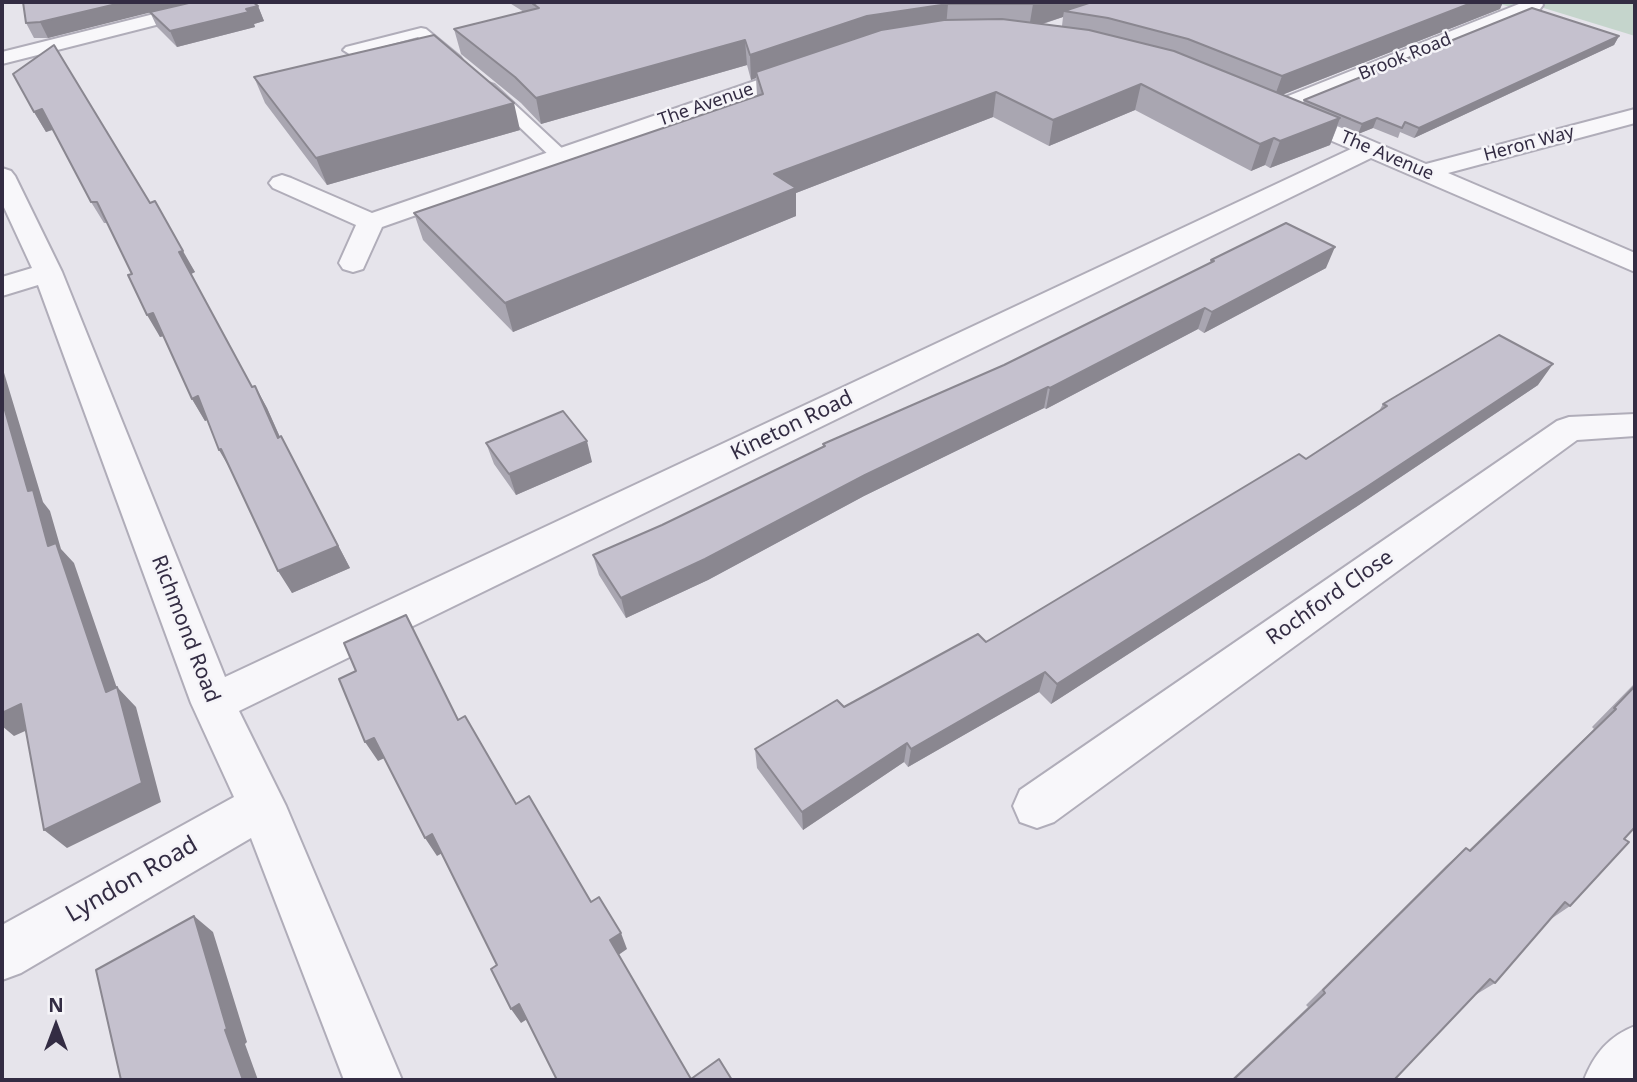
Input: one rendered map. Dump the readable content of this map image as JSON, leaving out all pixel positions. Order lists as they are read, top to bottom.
{
  "streets": {
    "street": [
      "Brook Road",
      "The Avenue",
      "Heron Way",
      "Kineton Road",
      "Rochford Close",
      "Richmond Road",
      "Lyndon Road"
    ]
  },
  "crossings": [
    ["Brook Road", "The Avenue"],
    ["The Avenue", "Heron Way"],
    ["The Avenue", "Kineton Road"],
    ["Kineton Road", "Richmond Road"],
    ["Richmond Road", "Lyndon Road"]
  ],
  "north": "top"
}
